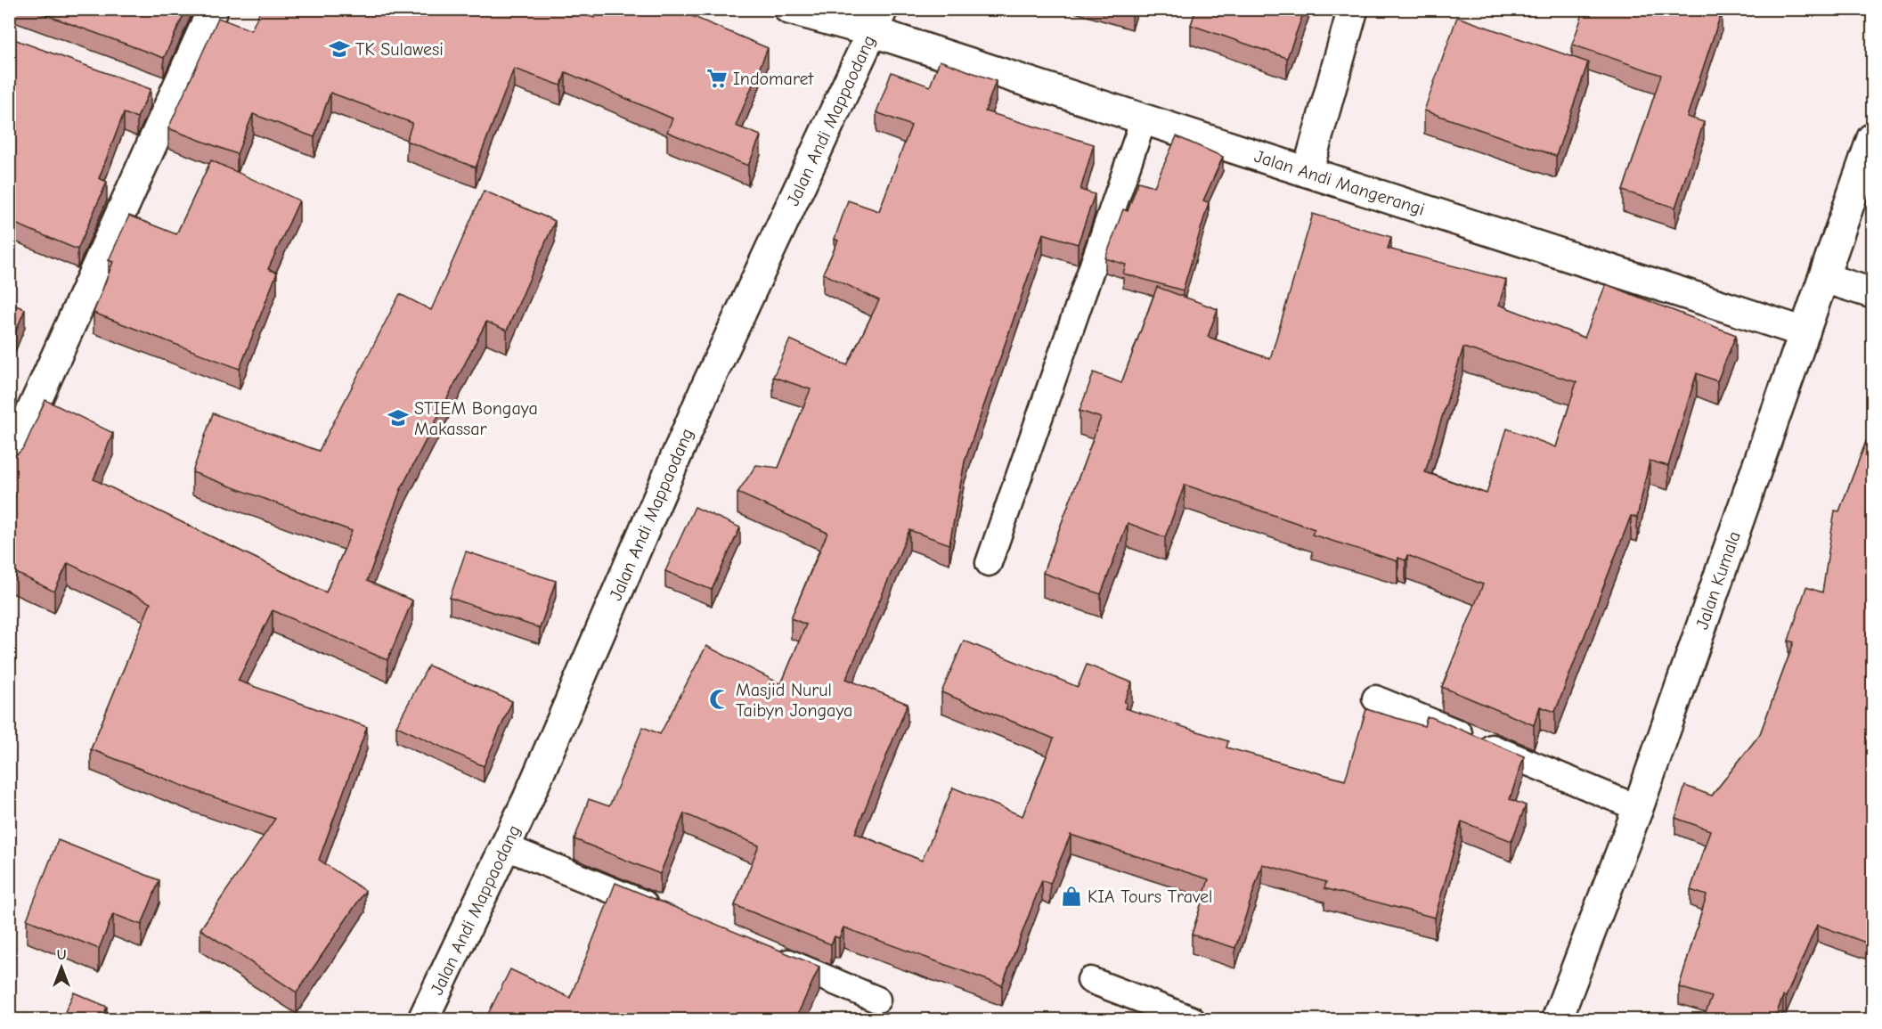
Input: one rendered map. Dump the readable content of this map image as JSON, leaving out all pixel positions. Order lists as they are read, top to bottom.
{
  "streets": {
    "street": ["Jalan Andi Mappaodang", "Jalan Andi Mangerangi", "Jalan Kumala"]
  },
  "crossings": [
    ["Jalan Andi Mappaodang", "Jalan Andi Mangerangi"],
    ["Jalan Andi Mangerangi", "Jalan Kumala"]
  ],
  "places": {
    "school or university": ["TK Sulawesi", "STIEM Bongaya Makassar"],
    "supermarket": ["Indomaret"],
    "mosque": ["Masjid Nurul Taibyn Jongaya"],
    "shop": ["KIA Tours Travel"]
  },
  "north": "top"
}
